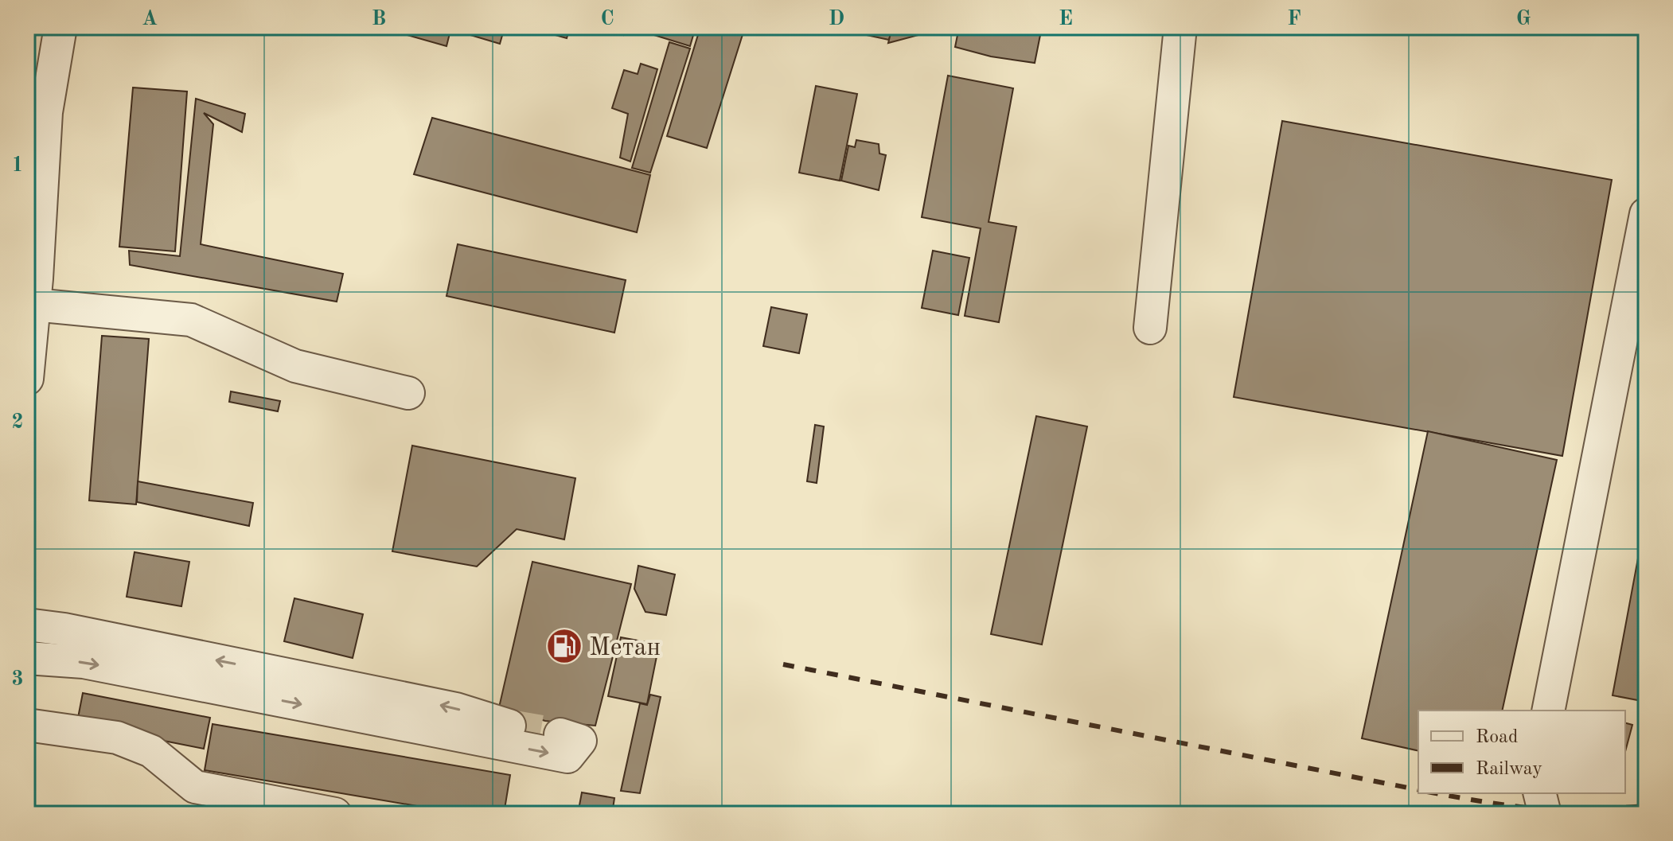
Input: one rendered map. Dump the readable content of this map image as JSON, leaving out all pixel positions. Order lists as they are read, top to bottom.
{
  "places": {
    "fuel station": ["Метан"]
  },
  "legend": ["Road", "Railway"],
  "grid": {
    "columns": [
      "A",
      "B",
      "C",
      "D",
      "E",
      "F",
      "G"
    ],
    "rows": ["1", "2", "3"]
  }
}
